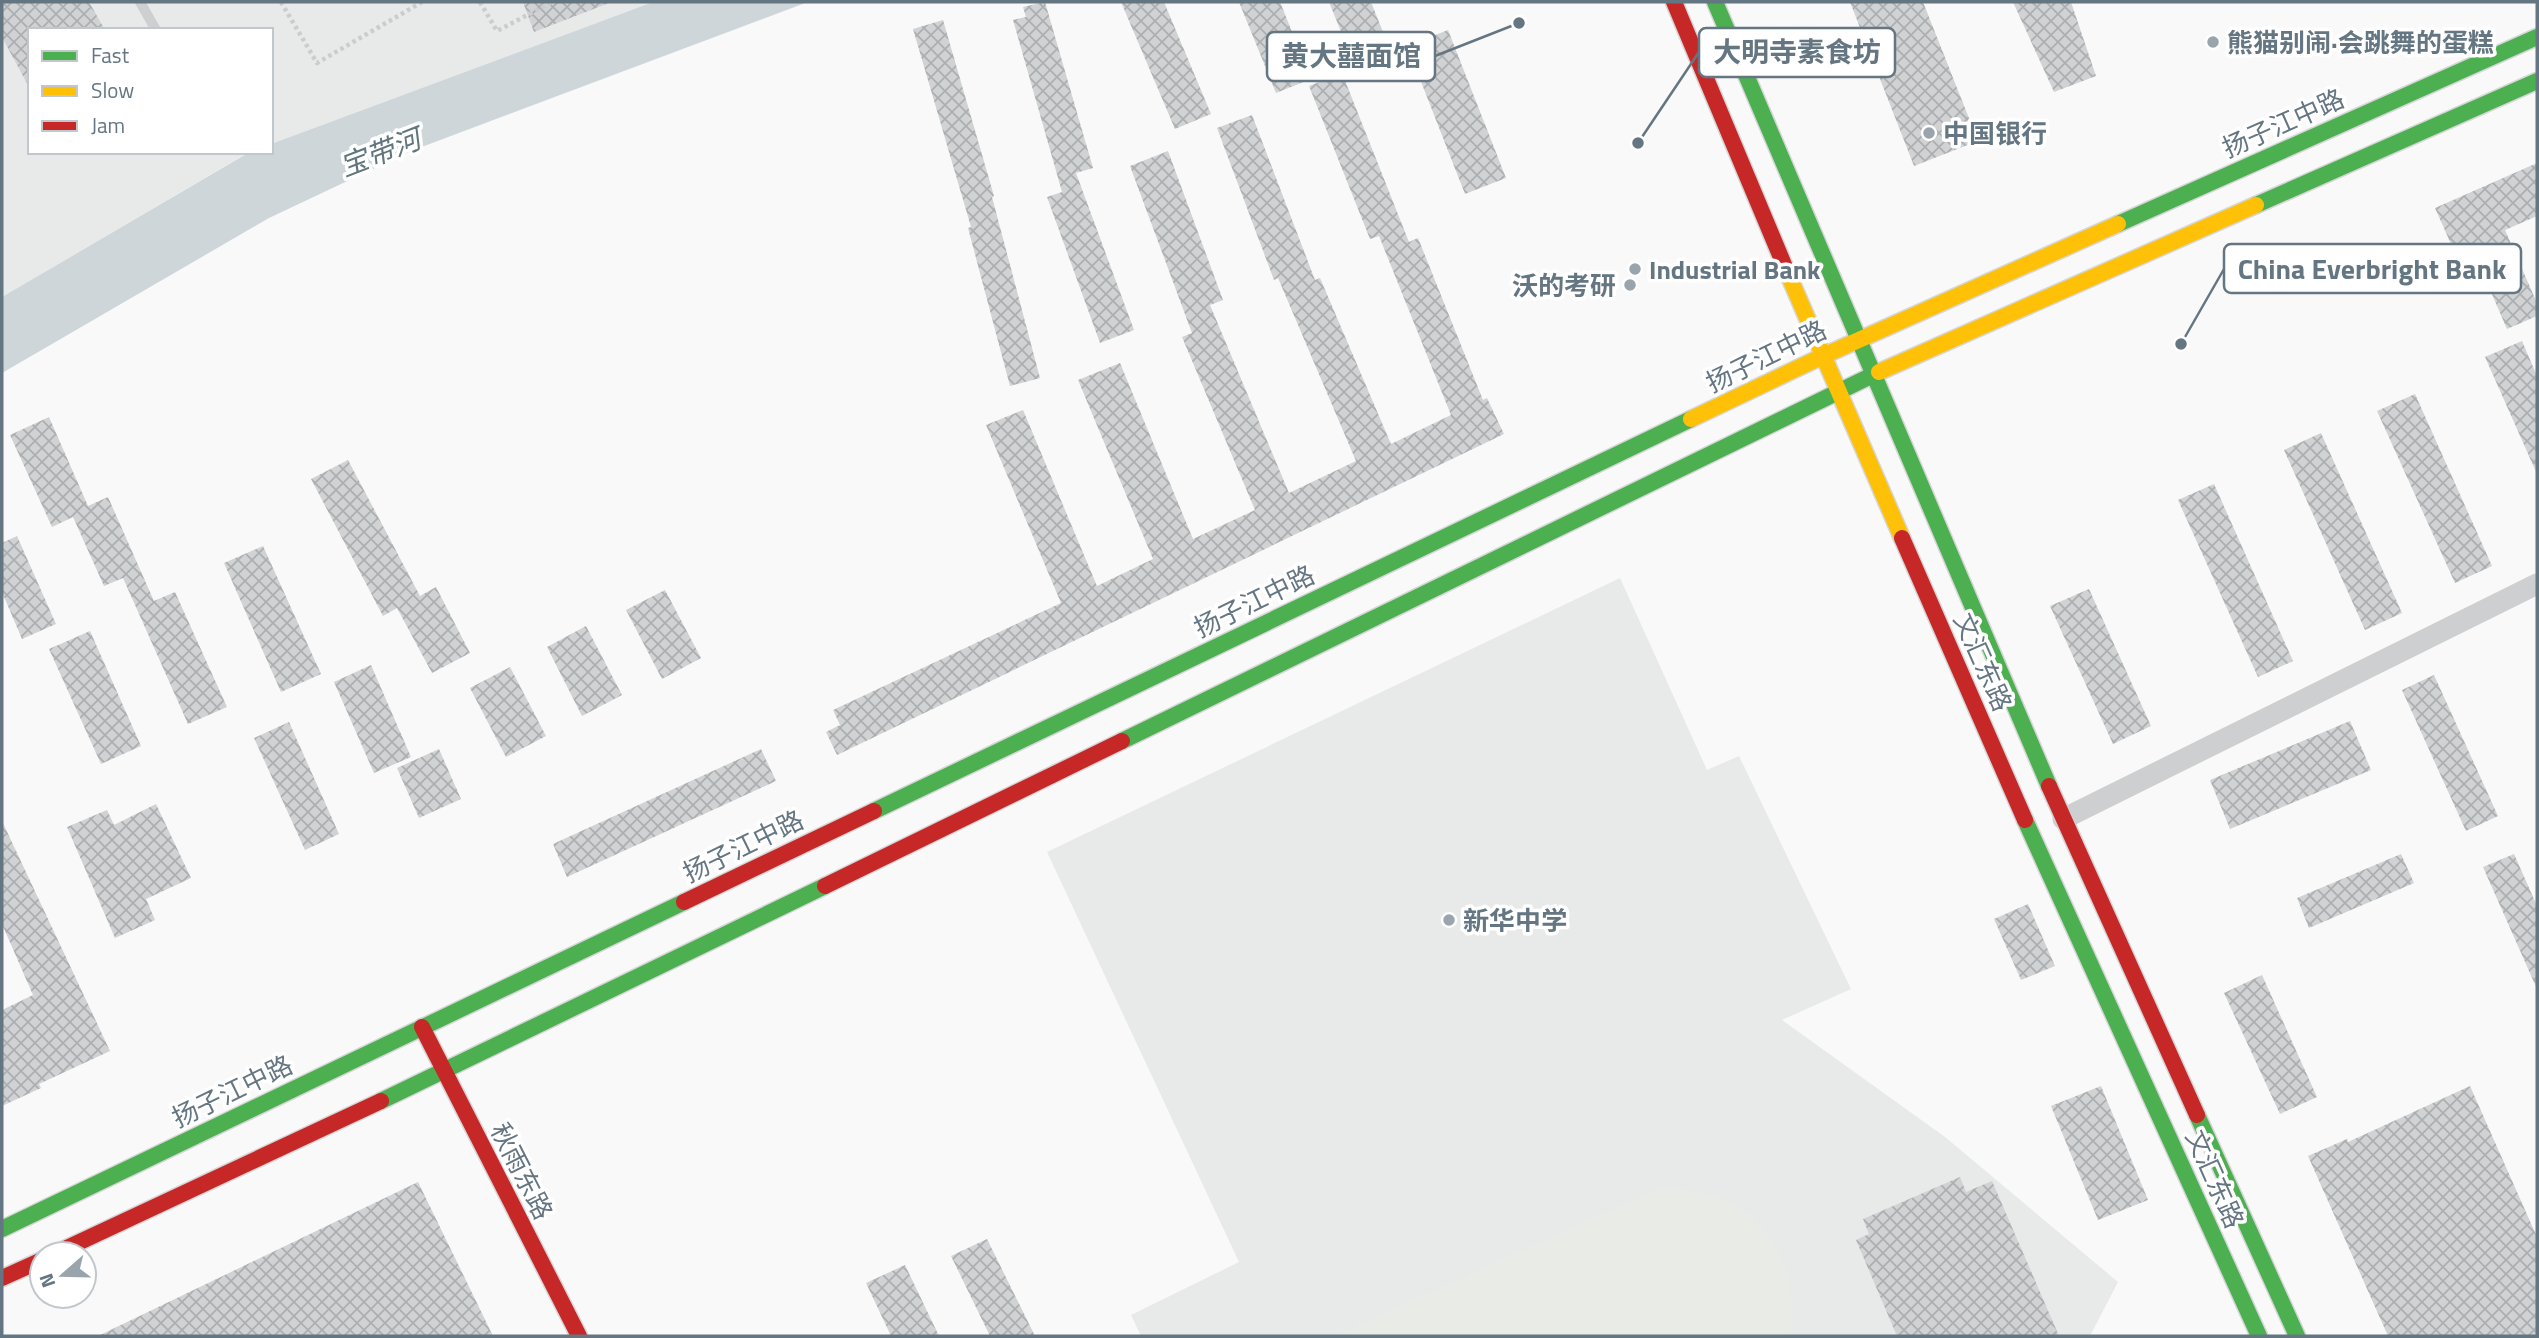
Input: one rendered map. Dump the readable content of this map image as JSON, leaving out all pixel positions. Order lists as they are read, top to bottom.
{
  "streets": {
    "main road": ["扬子江中路", "文汇东路", "秋雨东路"]
  },
  "crossings": [
    ["扬子江中路", "文汇东路"],
    ["扬子江中路", "秋雨东路"]
  ],
  "water": ["宝带河"],
  "places": [
    "黄大囍面馆",
    "熊猫别闹·会跳舞的蛋糕",
    "中国银行",
    "大明寺素食坊",
    "Industrial Bank",
    "沃的考研",
    "China Everbright Bank",
    "新华中学"
  ],
  "legend": ["Fast", "Slow", "Jam"],
  "north": "left"
}
